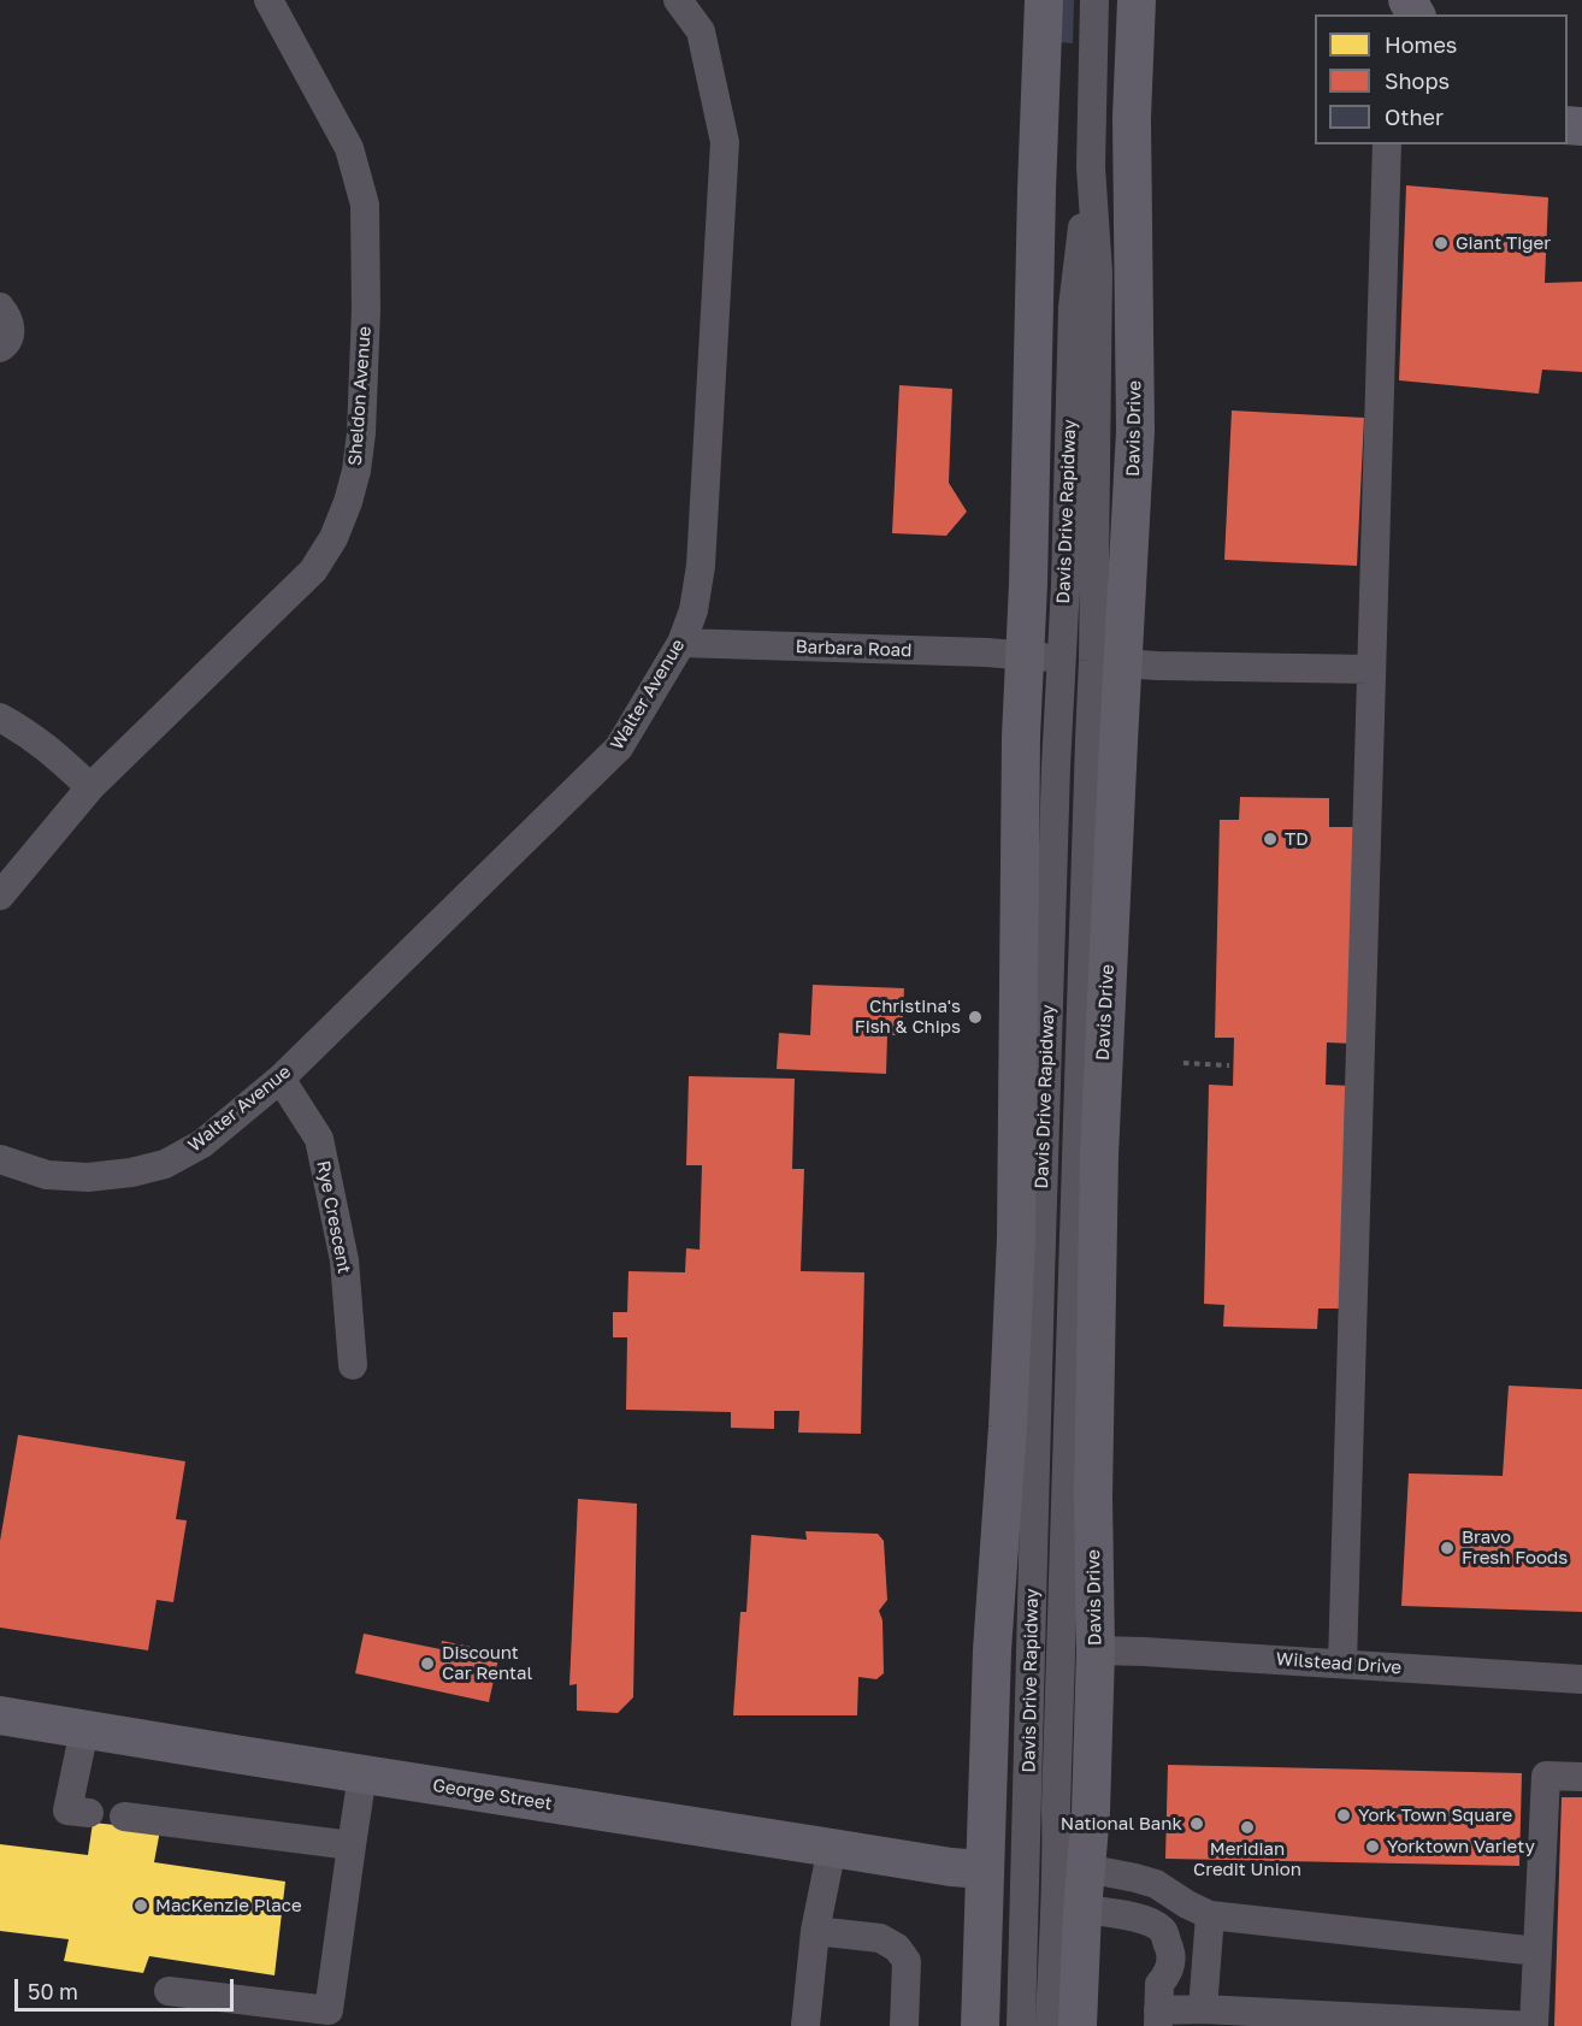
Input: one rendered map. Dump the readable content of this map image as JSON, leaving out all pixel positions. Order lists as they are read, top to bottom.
{
  "streets": {
    "main road": ["Davis Drive", "George Street"],
    "street": [
      "Sheldon Avenue",
      "Davis Drive Rapidway",
      "Barbara Road",
      "Walter Avenue",
      "Rye Crescent",
      "Wilstead Drive"
    ]
  },
  "crossings": [
    ["Davis Drive", "Davis Drive Rapidway"],
    ["Davis Drive", "Barbara Road"],
    ["Davis Drive", "Wilstead Drive"],
    ["Davis Drive Rapidway", "Barbara Road"],
    ["Barbara Road", "Walter Avenue"],
    ["Walter Avenue", "Rye Crescent"]
  ],
  "places": [
    "Giant Tiger",
    "TD",
    "Christina's Fish & Chips",
    "Bravo Fresh Foods",
    "Discount Car Rental",
    "York Town Square",
    "National Bank",
    "Meridian Credit Union",
    "Yorktown Variety",
    "MacKenzie Place"
  ],
  "legend": ["Homes", "Shops", "Other"],
  "scale_bar": "50 m"
}
